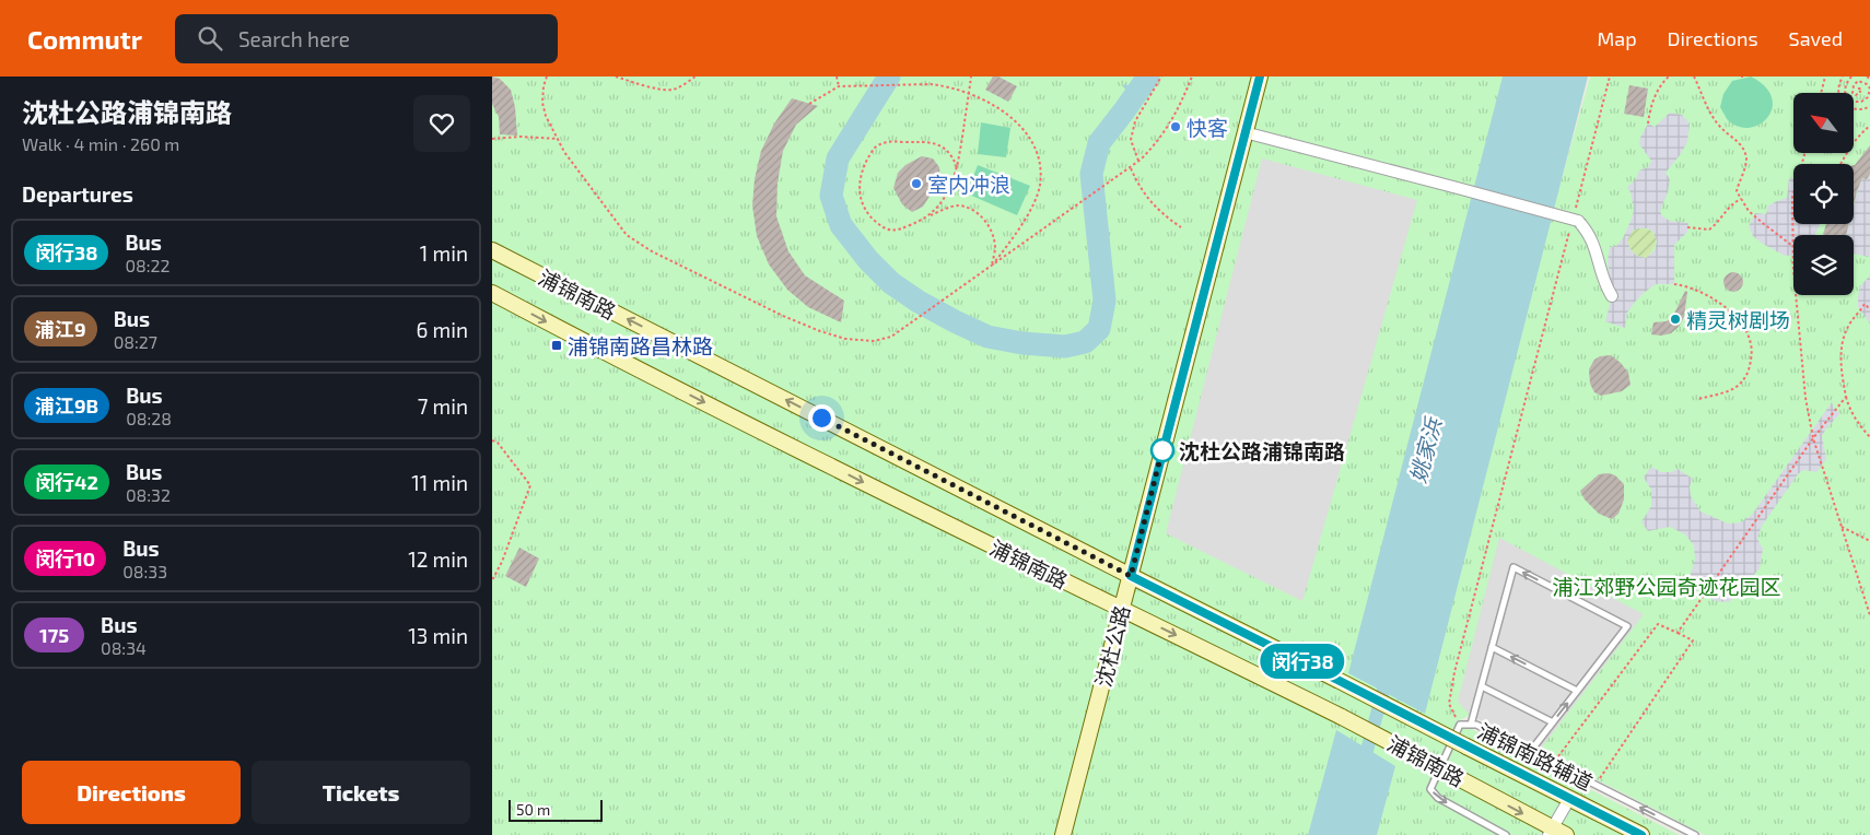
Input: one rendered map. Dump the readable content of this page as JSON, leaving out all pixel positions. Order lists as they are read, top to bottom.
{
  "streets": {
    "main road": ["浦锦南路", "沈杜公路"],
    "lane": ["浦锦南路辅道"]
  },
  "crossings": [
    ["浦锦南路", "沈杜公路"]
  ],
  "water": ["姚家浜"],
  "parks": ["浦江郊野公园奇迹花园区"],
  "places": {
    "other": [
      "快客",
      "室内冲浪",
      "精灵树剧场",
      "沈杜公路浦锦南路"
    ],
    "transit": ["浦锦南路昌林路"]
  },
  "lines": ["bus line 闵行38"],
  "scale_bar": "50 m",
  "north": "top left",
  "page": {
    "header": "Commutr",
    "search": "Search here",
    "nav": ["Map", "Directions", "Saved"],
    "heading": [
      ["沈杜公路浦锦南路", "Walk · 4 min · 260 m"],
      "Departures"
    ],
    "on_map": "闵行38",
    "list": [
      {
        "mark": "闵行38",
        "name": "Bus",
        "note": "08:22",
        "value": "1 min"
      },
      {
        "mark": "浦江9",
        "name": "Bus",
        "note": "08:27",
        "value": "6 min"
      },
      {
        "mark": "浦江9B",
        "name": "Bus",
        "note": "08:28",
        "value": "7 min"
      },
      {
        "mark": "闵行42",
        "name": "Bus",
        "note": "08:32",
        "value": "11 min"
      },
      {
        "mark": "闵行10",
        "name": "Bus",
        "note": "08:33",
        "value": "12 min"
      },
      {
        "mark": "175",
        "name": "Bus",
        "note": "08:34",
        "value": "13 min"
      }
    ],
    "buttons": ["Directions", "Tickets"],
    "scale": "50 m"
  }
}
